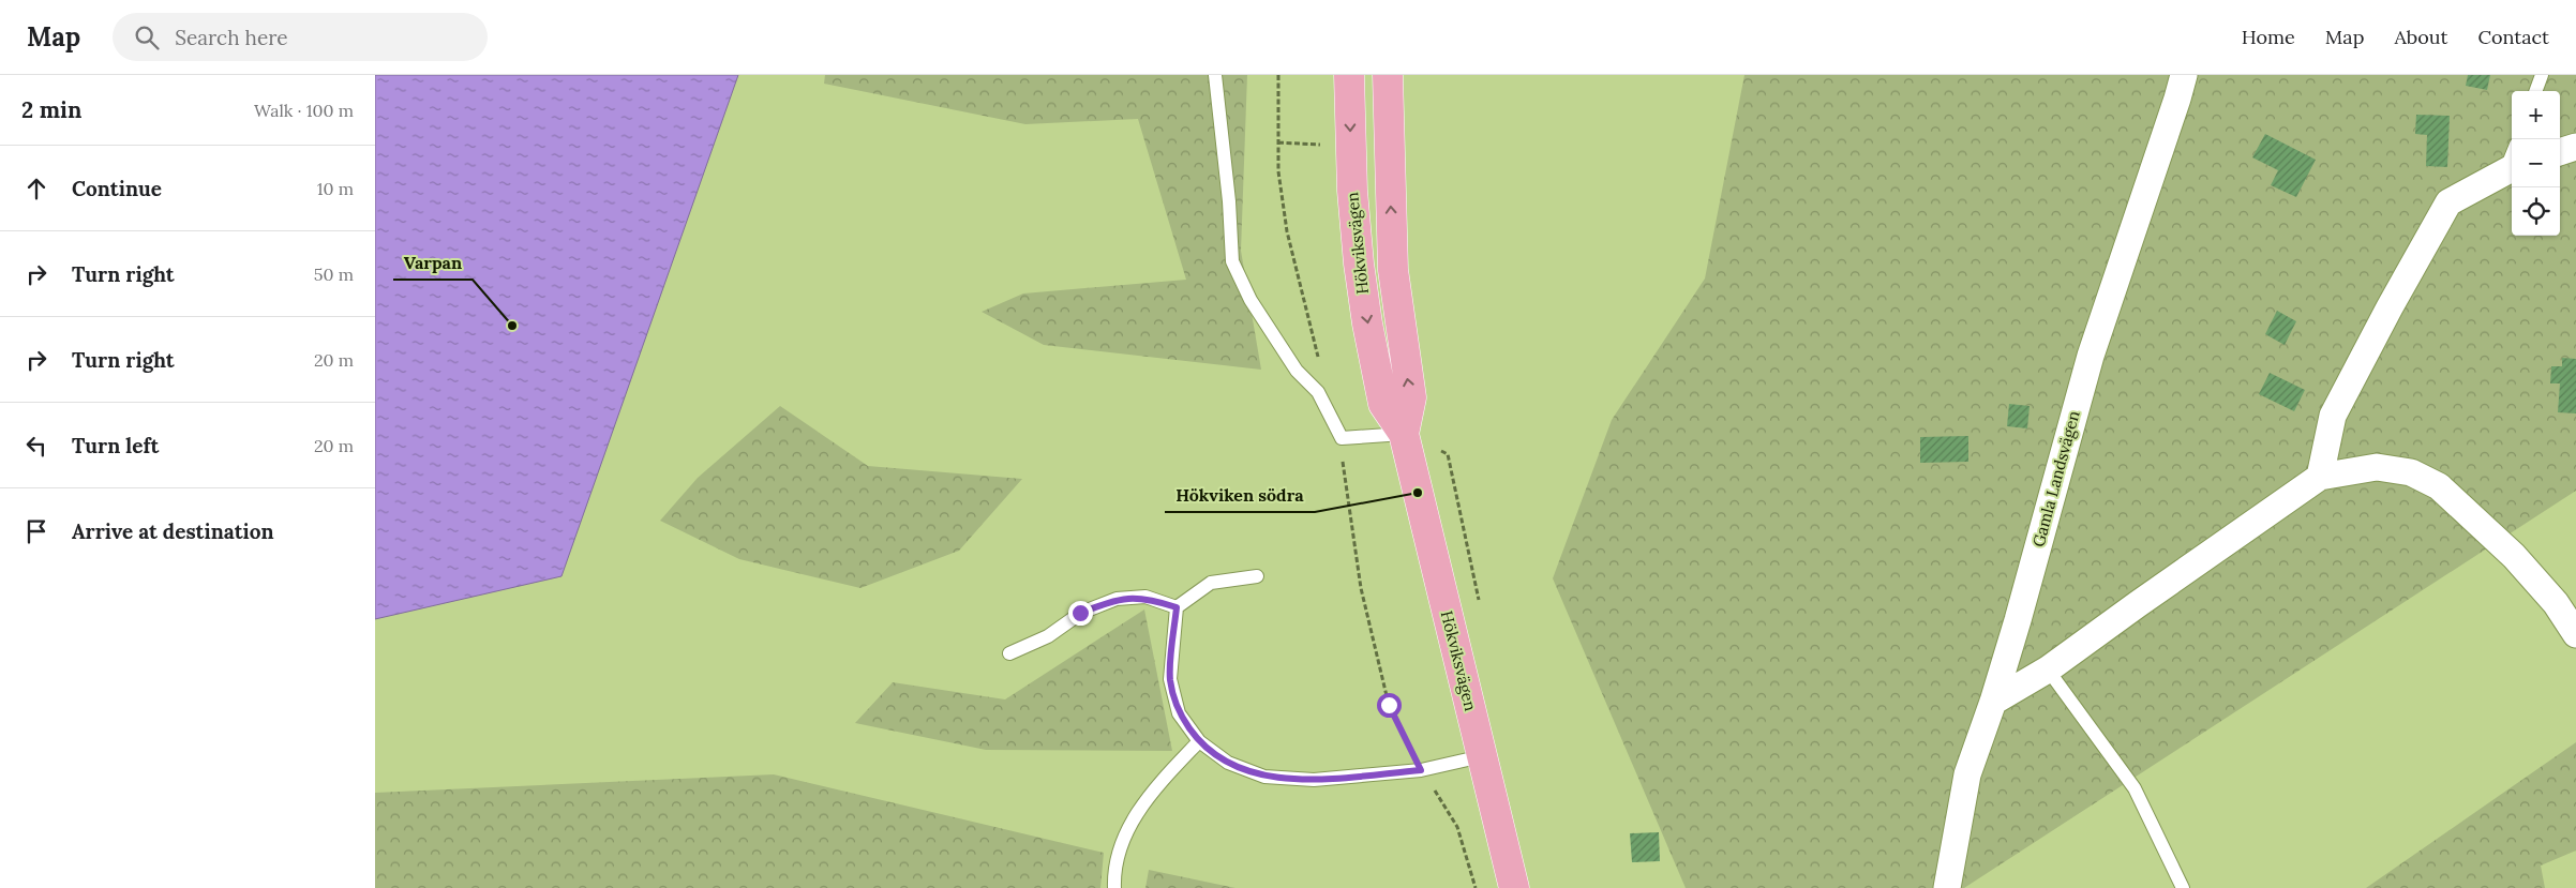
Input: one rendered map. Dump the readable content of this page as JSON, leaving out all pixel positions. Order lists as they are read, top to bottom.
{
  "streets": {
    "main road": ["Hökviksvägen"],
    "street": ["Gamla Landsvägen"]
  },
  "places": ["Varpan", "Hökviken södra"],
  "page": {
    "header": "Map",
    "search": "Search here",
    "nav": [
      "Home",
      "Map",
      "About",
      "Contact"
    ],
    "heading": ["2 min", "Walk · 100 m"],
    "map_buttons": ["+", "−"],
    "list": [
      ["Continue", "10 m"],
      ["Turn right", "50 m"],
      ["Turn right", "20 m"],
      ["Turn left", "20 m"],
      "Arrive at destination"
    ]
  }
}
